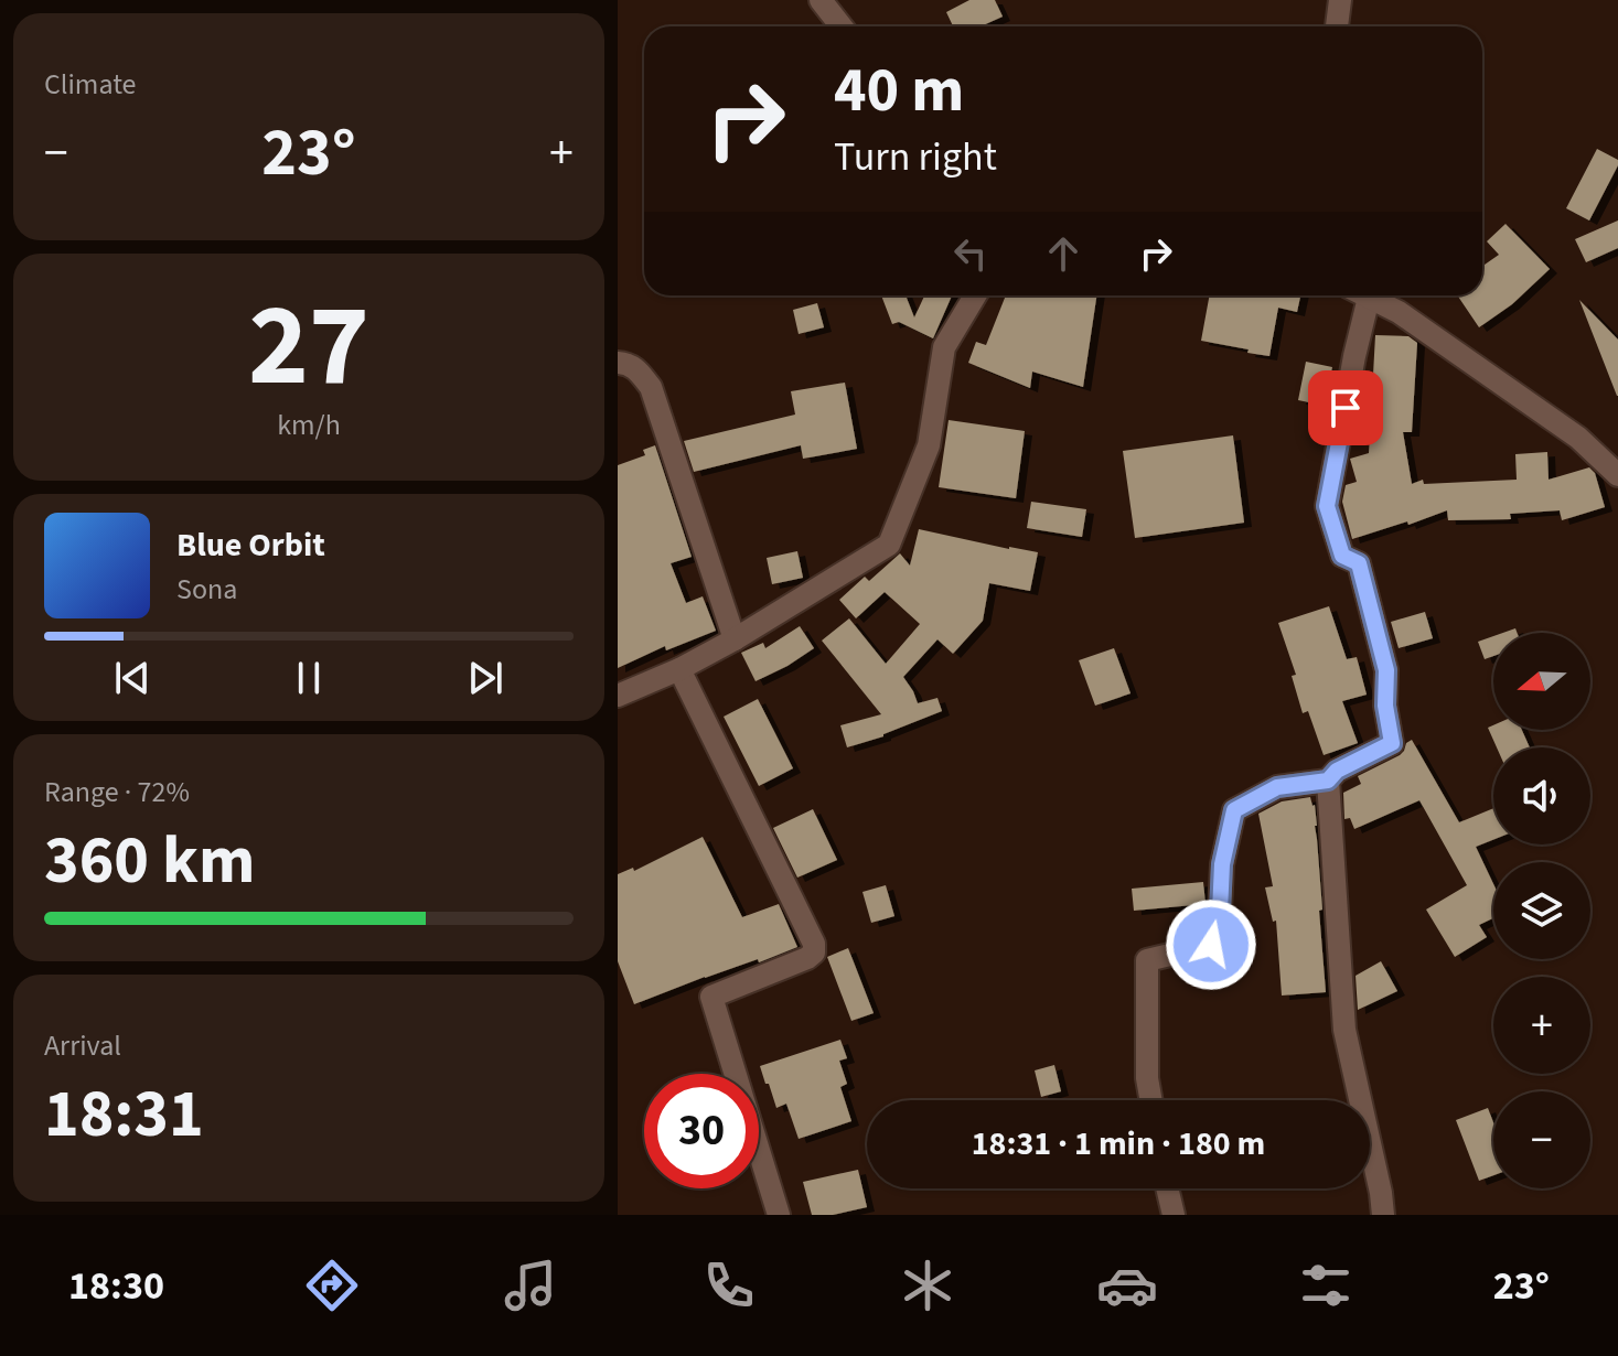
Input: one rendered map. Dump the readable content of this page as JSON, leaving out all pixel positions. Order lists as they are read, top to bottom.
{
  "north": "left",
  "page": {
    "tile": [
      "Climate",
      ["27", "km/h"],
      ["Range · 72%", "360 km"],
      ["Arrival", "18:31"]
    ],
    "turn": ["40 m", "Turn right"],
    "heat": ["−", "23°", "+"],
    "song": ["Blue Orbit", "Sona"],
    "map_buttons": ["+", "−"],
    "limit": "30",
    "trip": "18:31 · 1 min · 180 m",
    "tabs": ["18:30", "23°"]
  }
}
